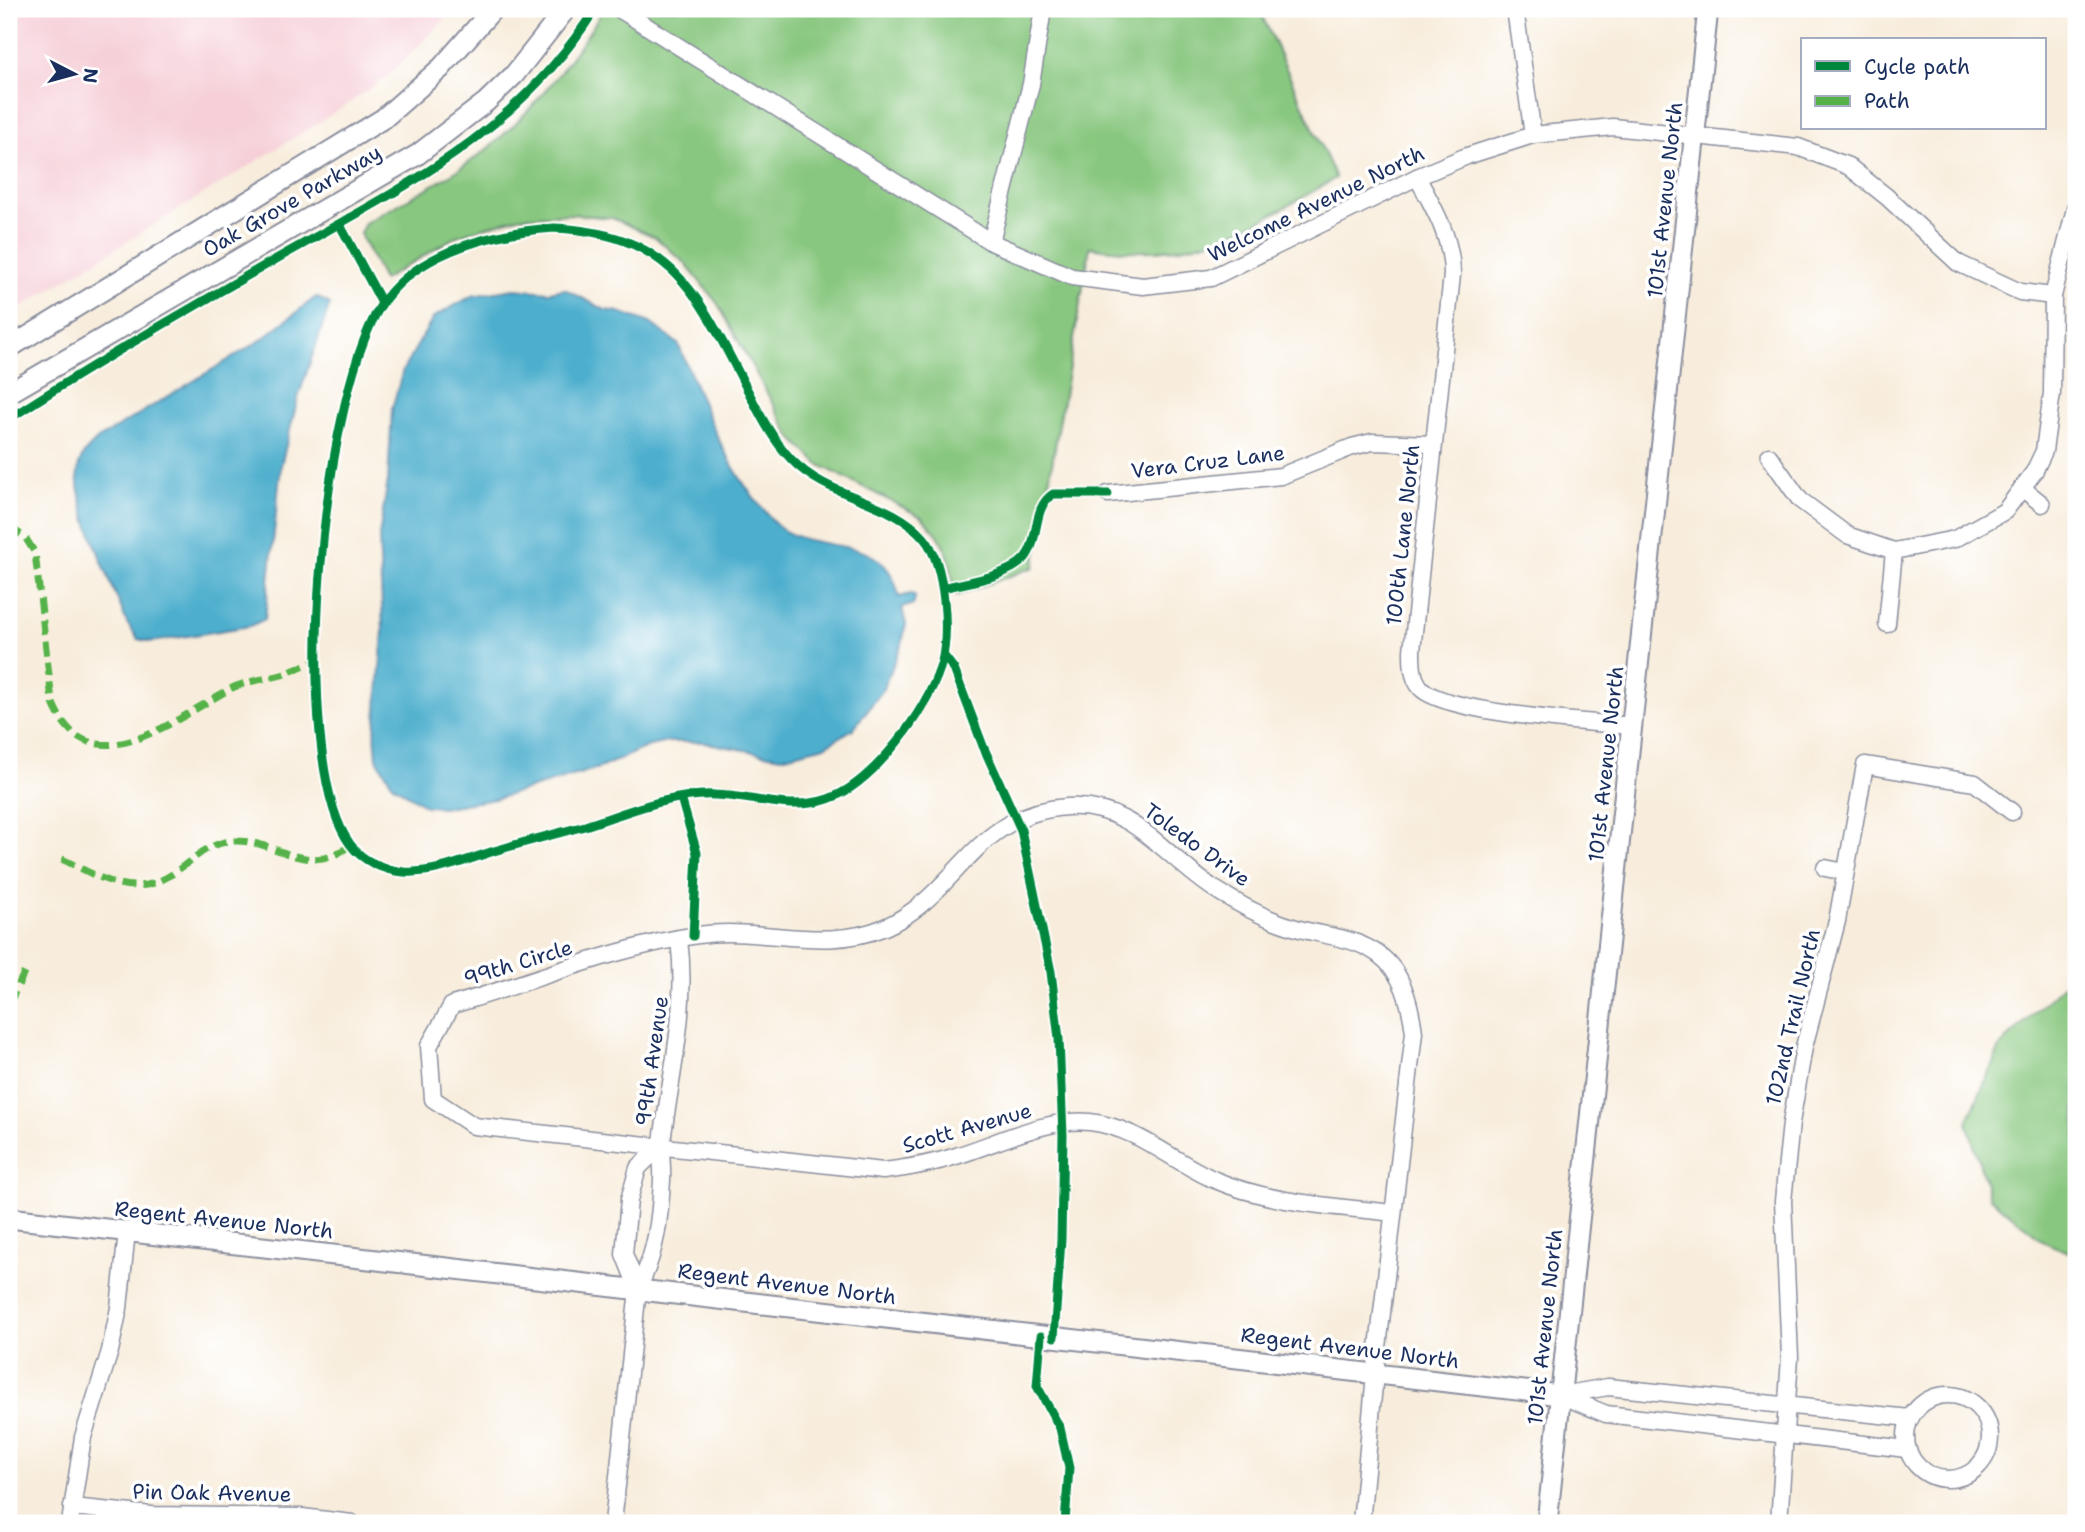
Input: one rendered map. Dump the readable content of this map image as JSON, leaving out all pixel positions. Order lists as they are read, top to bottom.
{
  "streets": {
    "street": [
      "101st Avenue North",
      "Oak Grove Parkway",
      "Welcome Avenue North",
      "Vera Cruz Lane",
      "100th Lane North",
      "Toledo Drive",
      "99th Circle",
      "102nd Trail North",
      "99th Avenue",
      "Scott Avenue",
      "Regent Avenue North",
      "Pin Oak Avenue"
    ]
  },
  "crossings": [
    ["101st Avenue North", "Welcome Avenue North"],
    ["101st Avenue North", "100th Lane North"],
    ["101st Avenue North", "Regent Avenue North"],
    ["Welcome Avenue North", "100th Lane North"],
    ["Vera Cruz Lane", "100th Lane North"],
    ["Toledo Drive", "99th Circle"],
    ["Toledo Drive", "99th Avenue"],
    ["Toledo Drive", "Scott Avenue"],
    ["Toledo Drive", "Regent Avenue North"],
    ["99th Circle", "99th Avenue"],
    ["99th Circle", "Scott Avenue"],
    ["102nd Trail North", "Regent Avenue North"],
    ["99th Avenue", "Scott Avenue"],
    ["99th Avenue", "Regent Avenue North"]
  ],
  "legend": ["Cycle path", "Path"],
  "north": "right"
}
